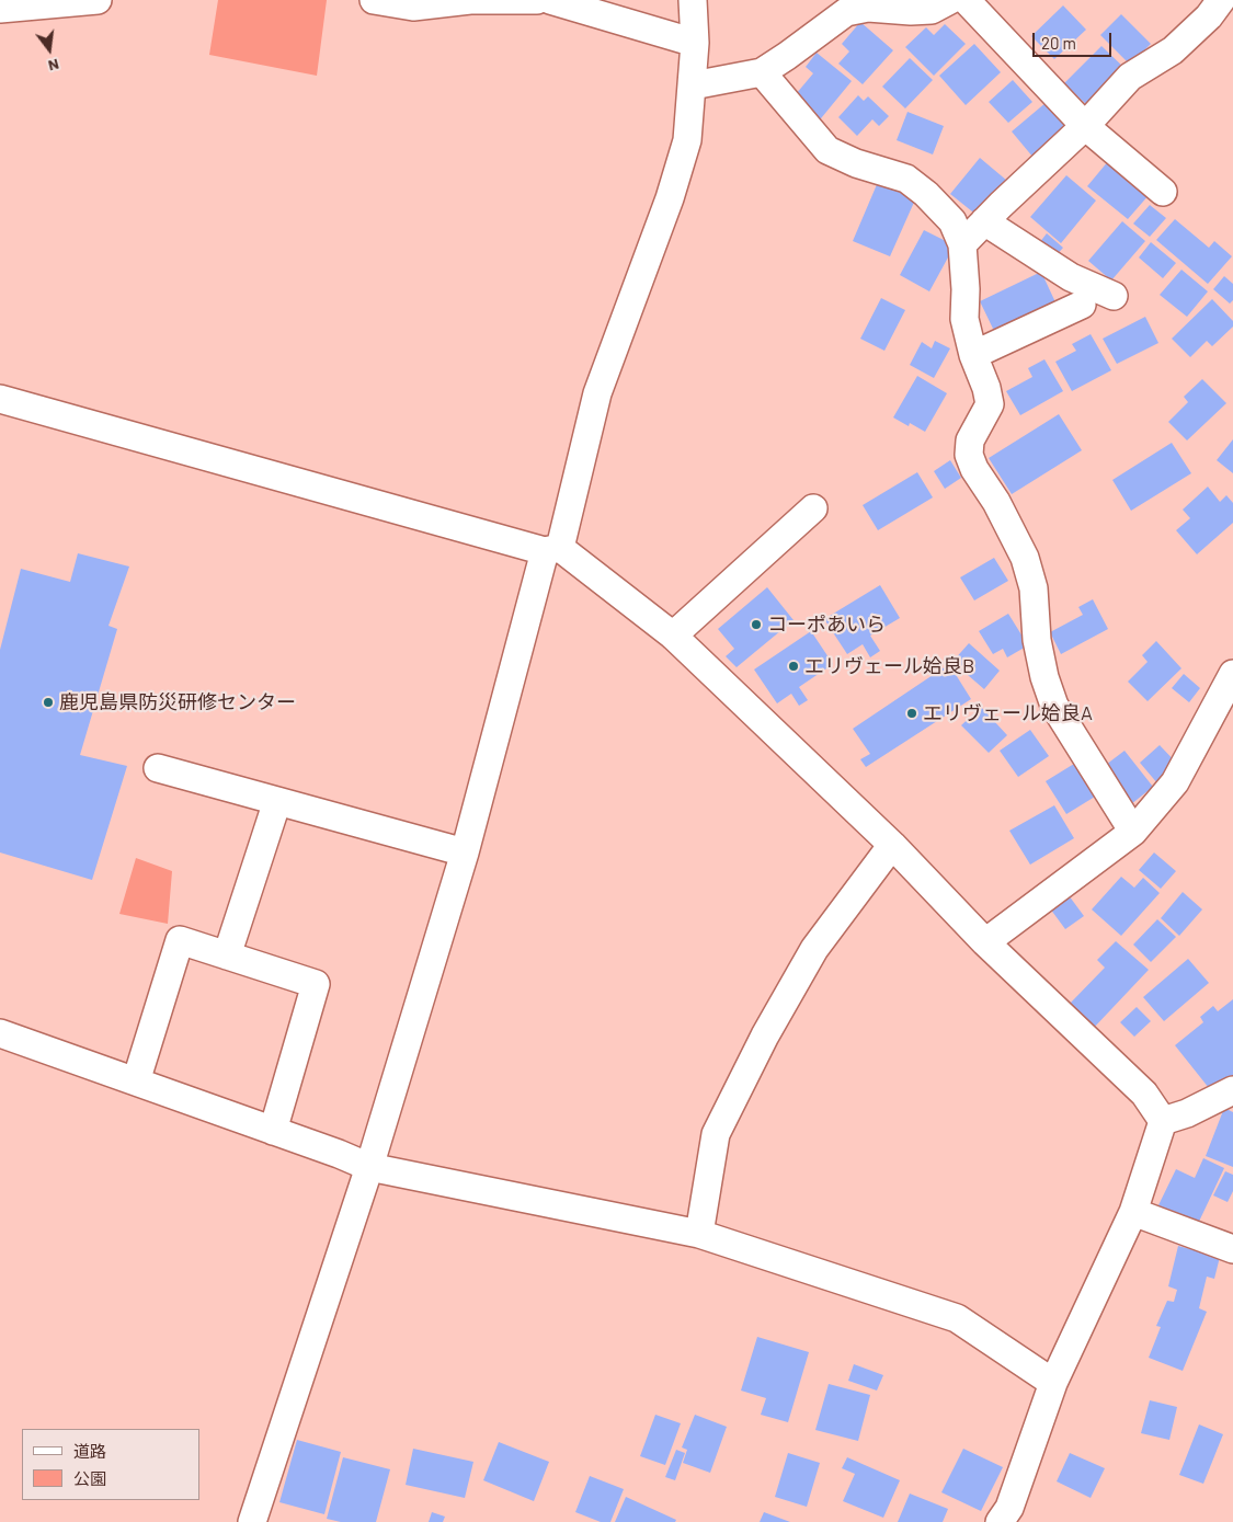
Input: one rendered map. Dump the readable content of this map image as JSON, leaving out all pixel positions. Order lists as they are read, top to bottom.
{
  "places": [
    "コーポあいら",
    "エリヴェール姶良B",
    "鹿児島県防災研修センター",
    "エリヴェール姶良A"
  ],
  "legend": ["道路", "公園"],
  "scale_bar": "20 m",
  "north": "bottom"
}
